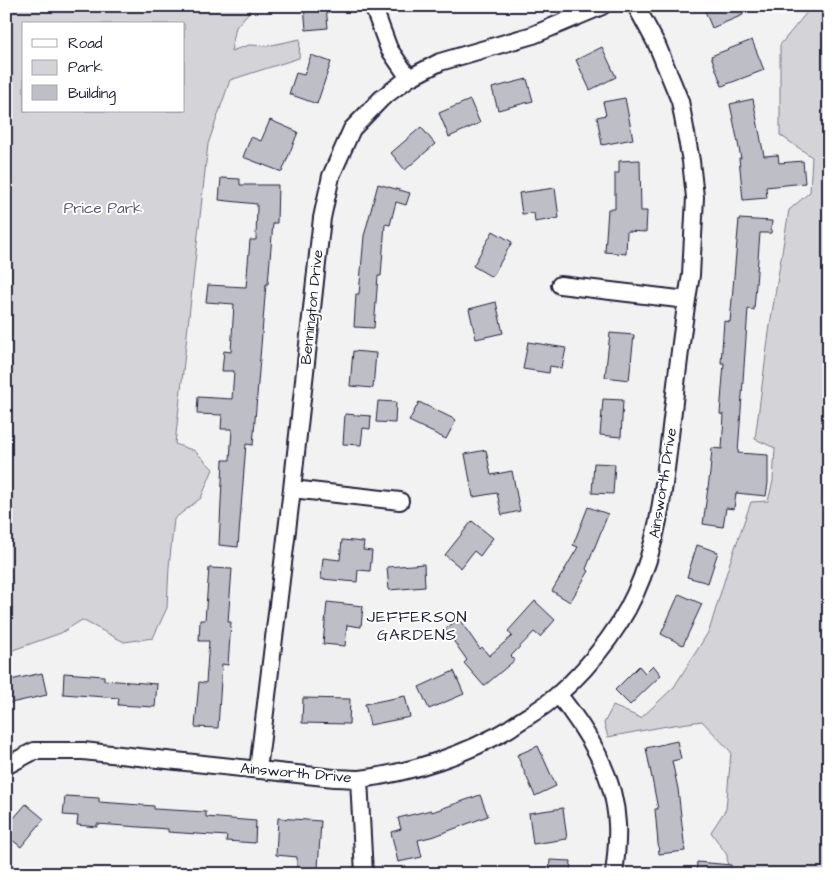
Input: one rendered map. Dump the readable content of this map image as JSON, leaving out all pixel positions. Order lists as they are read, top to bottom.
{
  "streets": {
    "street": ["Bennington Drive", "Ainsworth Drive"]
  },
  "crossings": [
    ["Bennington Drive", "Ainsworth Drive"]
  ],
  "districts": ["JEFFERSON GARDENS"],
  "parks": ["Price Park"],
  "legend": ["Road", "Park", "Building"]
}
